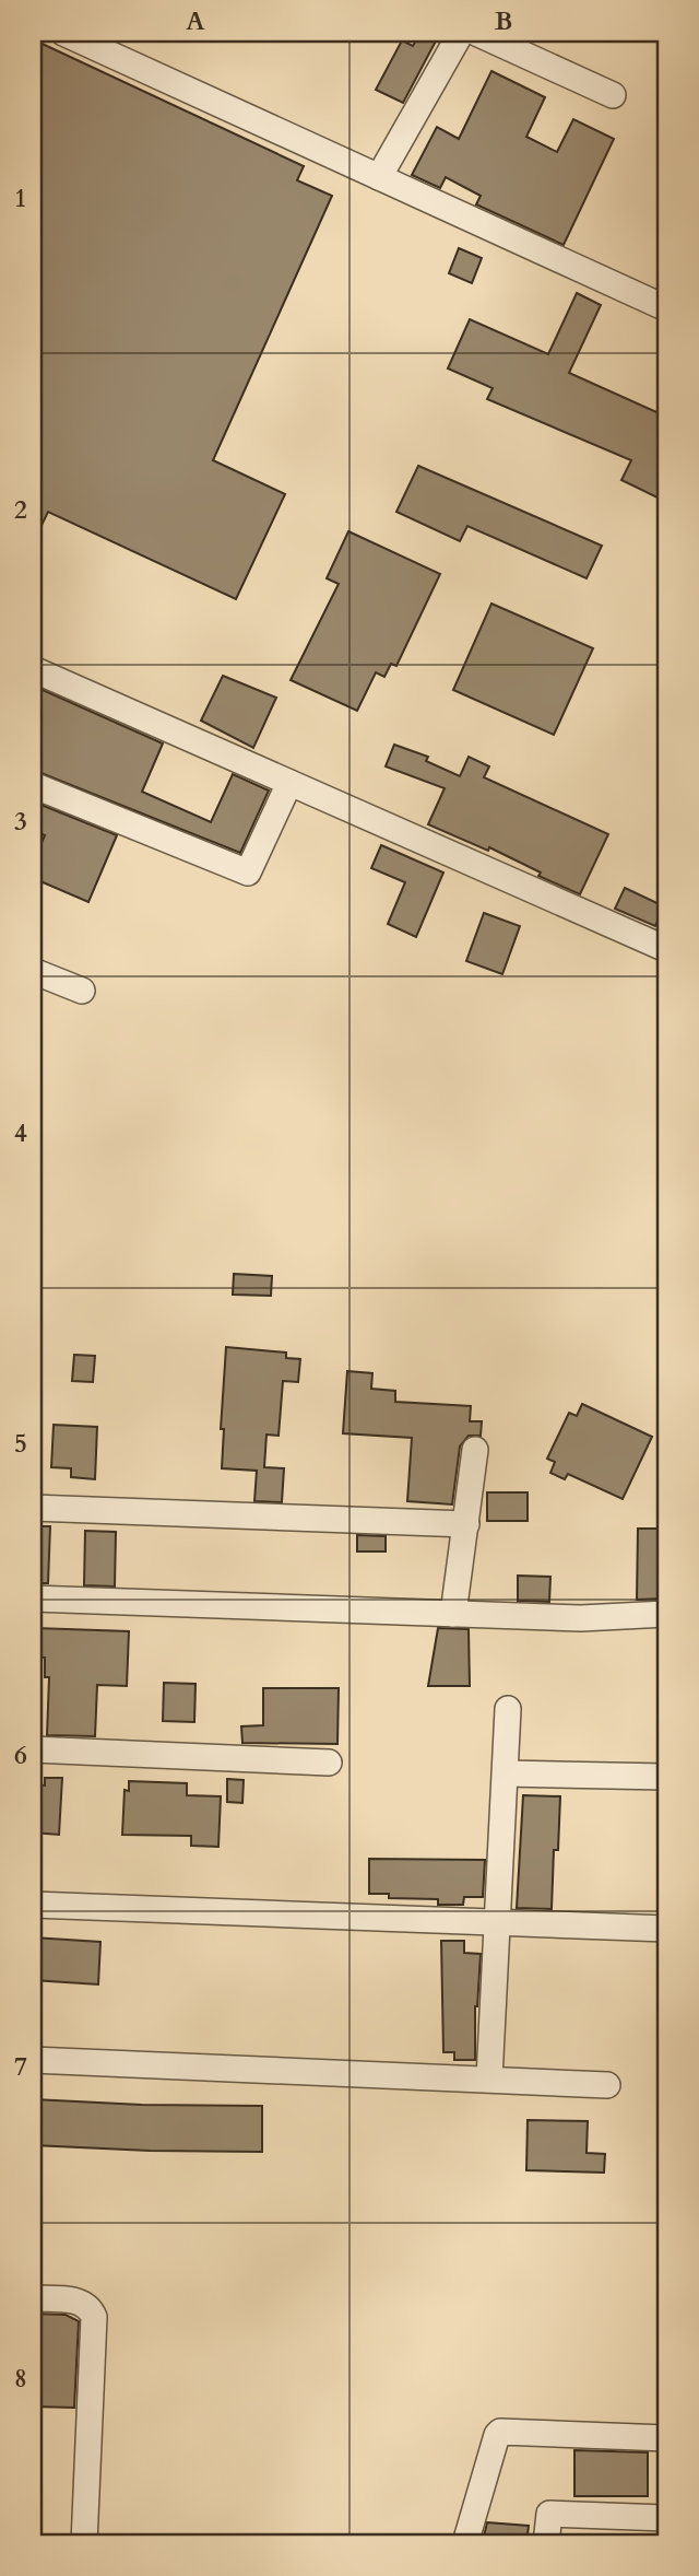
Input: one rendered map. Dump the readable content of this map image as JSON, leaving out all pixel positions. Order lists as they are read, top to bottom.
{
  "grid": {
    "columns": ["A", "B"],
    "rows": [
      "1",
      "2",
      "3",
      "4",
      "5",
      "6",
      "7",
      "8"
    ]
  }
}
